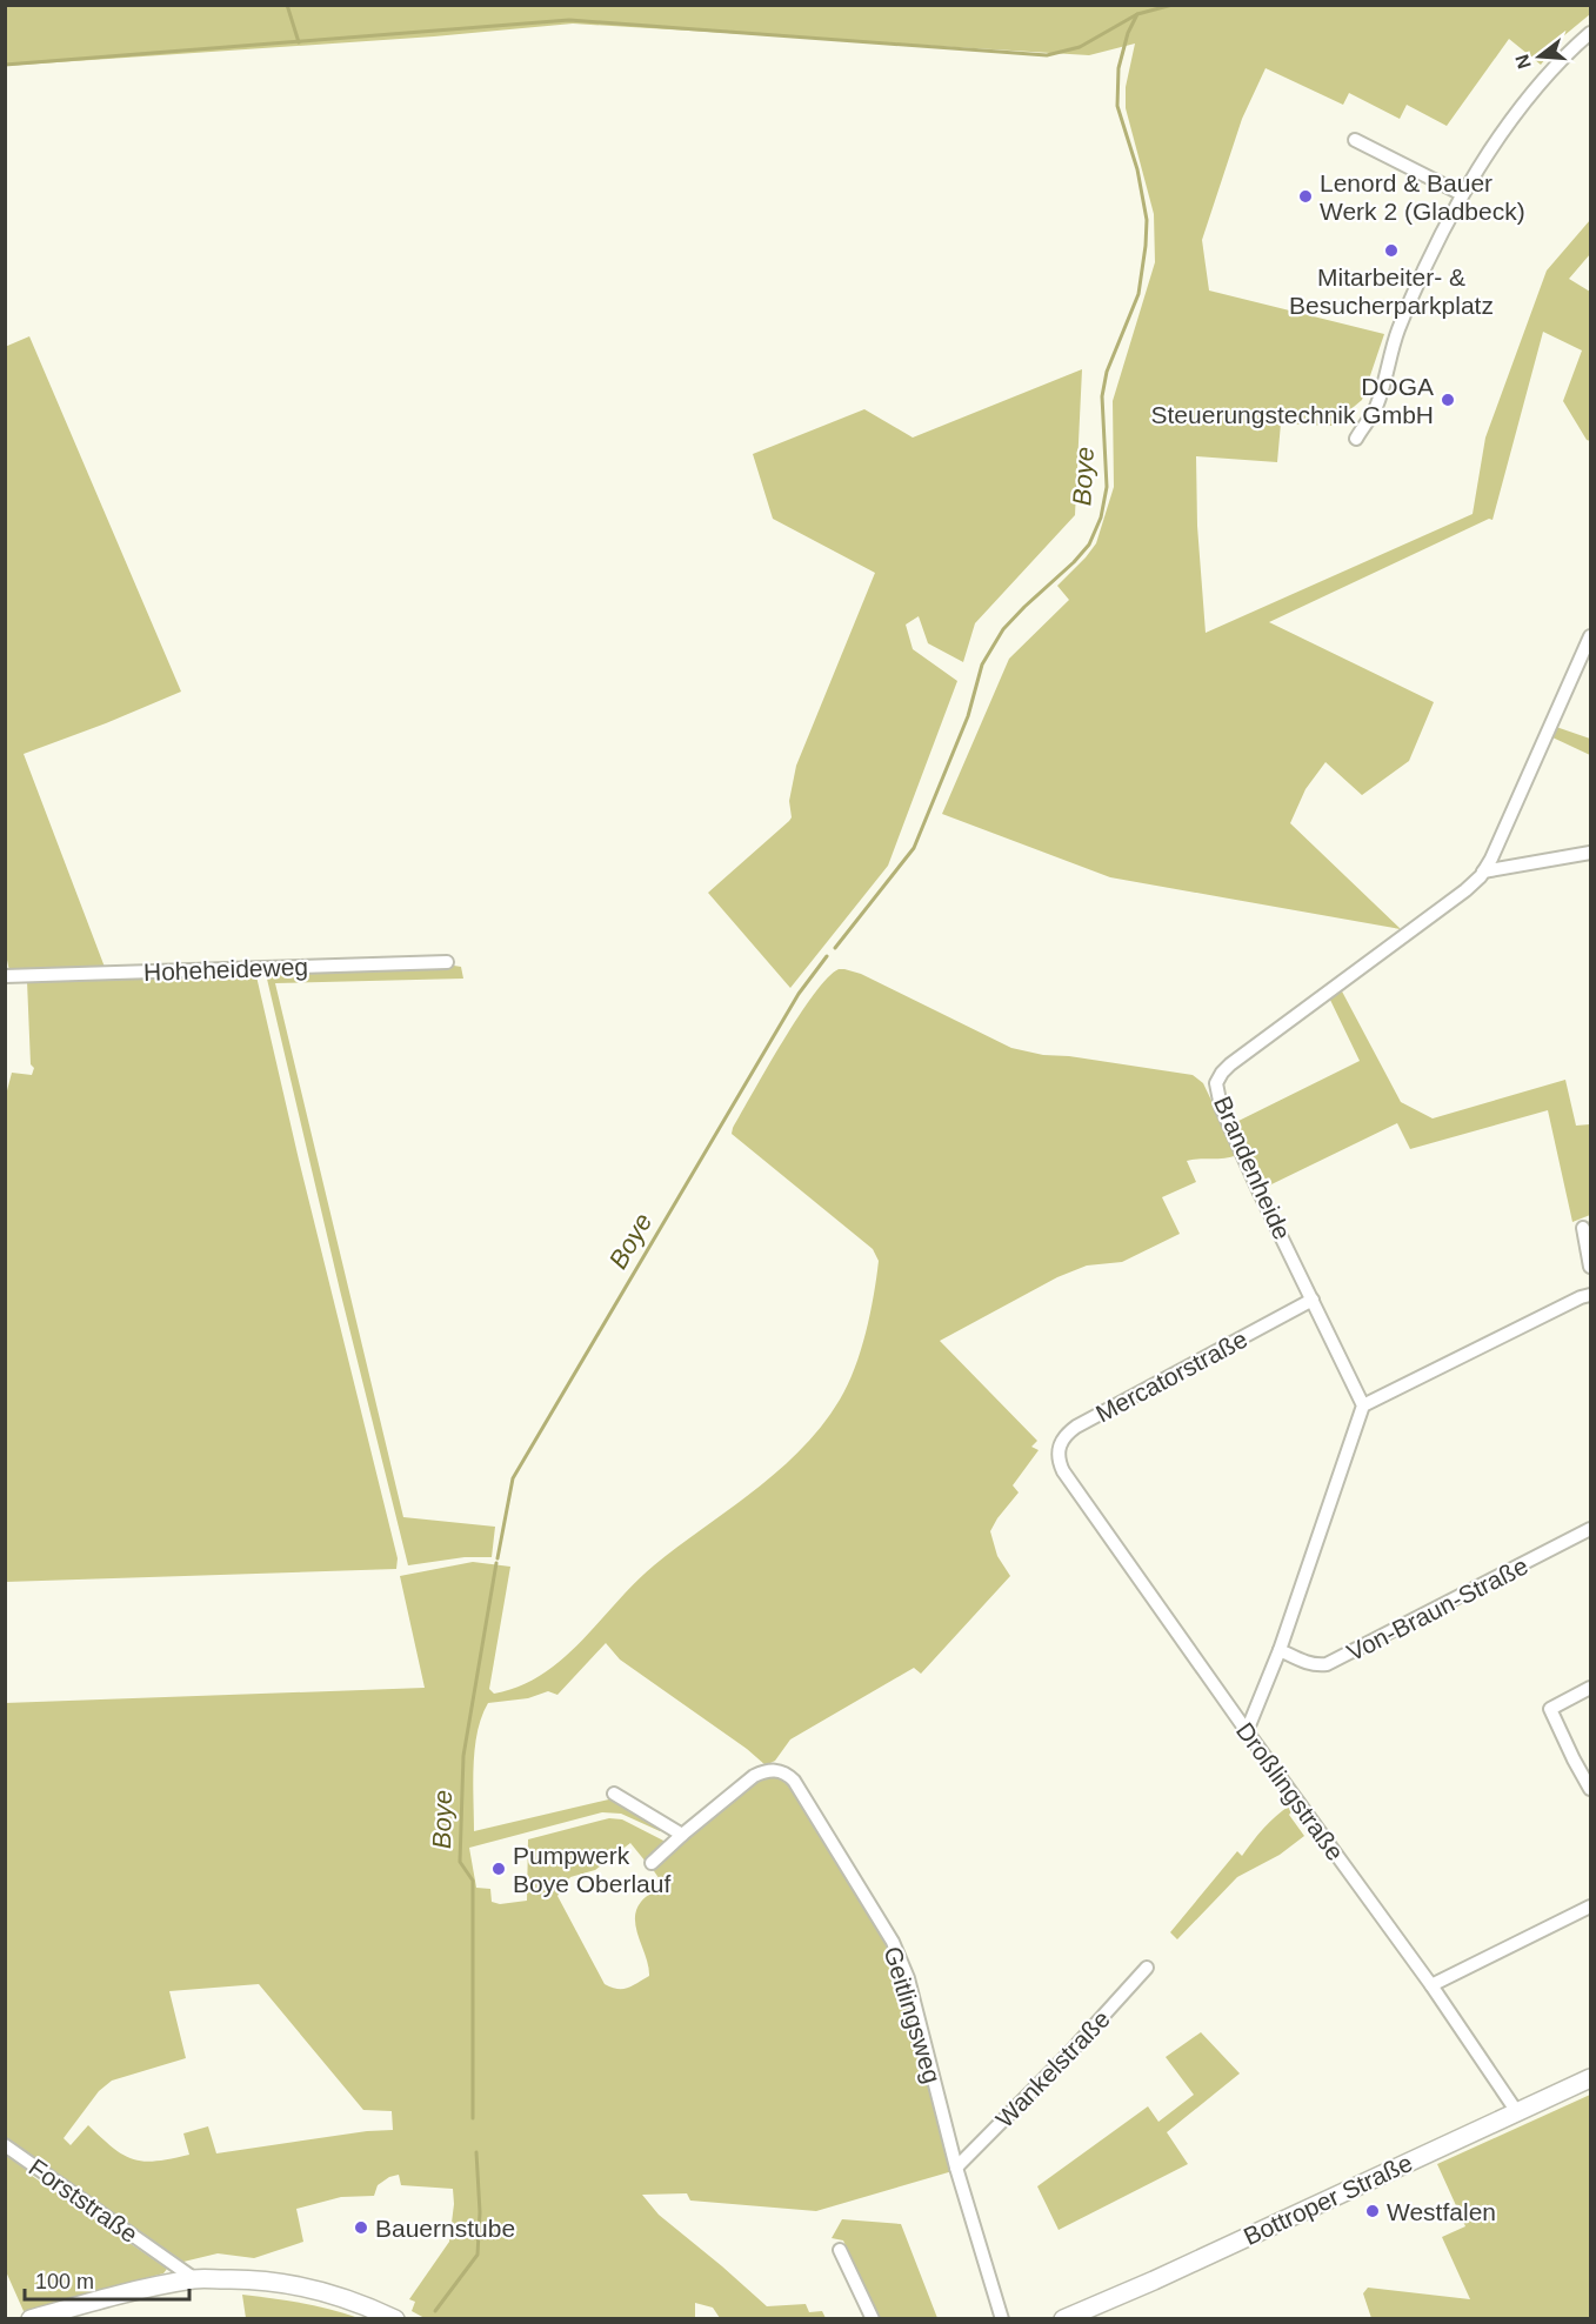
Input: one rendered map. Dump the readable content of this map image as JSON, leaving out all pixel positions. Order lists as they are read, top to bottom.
{
  "streets": {
    "main road": ["Bottroper Straße"],
    "street": [
      "Hoheheideweg",
      "Brandenheide",
      "Mercatorstraße",
      "Von-Braun-Straße",
      "Droßlingstraße",
      "Geitlingsweg",
      "Wankelstraße",
      "Forststraße"
    ]
  },
  "crossings": [
    ["Brandenheide", "Mercatorstraße"],
    ["Mercatorstraße", "Droßlingstraße"],
    ["Droßlingstraße", "Bottroper Straße"],
    ["Geitlingsweg", "Wankelstraße"]
  ],
  "water": ["Boye"],
  "places": [
    "Lenord & Bauer Werk 2 (Gladbeck)",
    "Mitarbeiter- & Besucherparkplatz",
    "DOGA Steuerungstechnik GmbH",
    "Pumpwerk Boye Oberlauf",
    "Westfalen",
    "Bauernstube"
  ],
  "scale_bar": "100 m",
  "north": "left"
}
